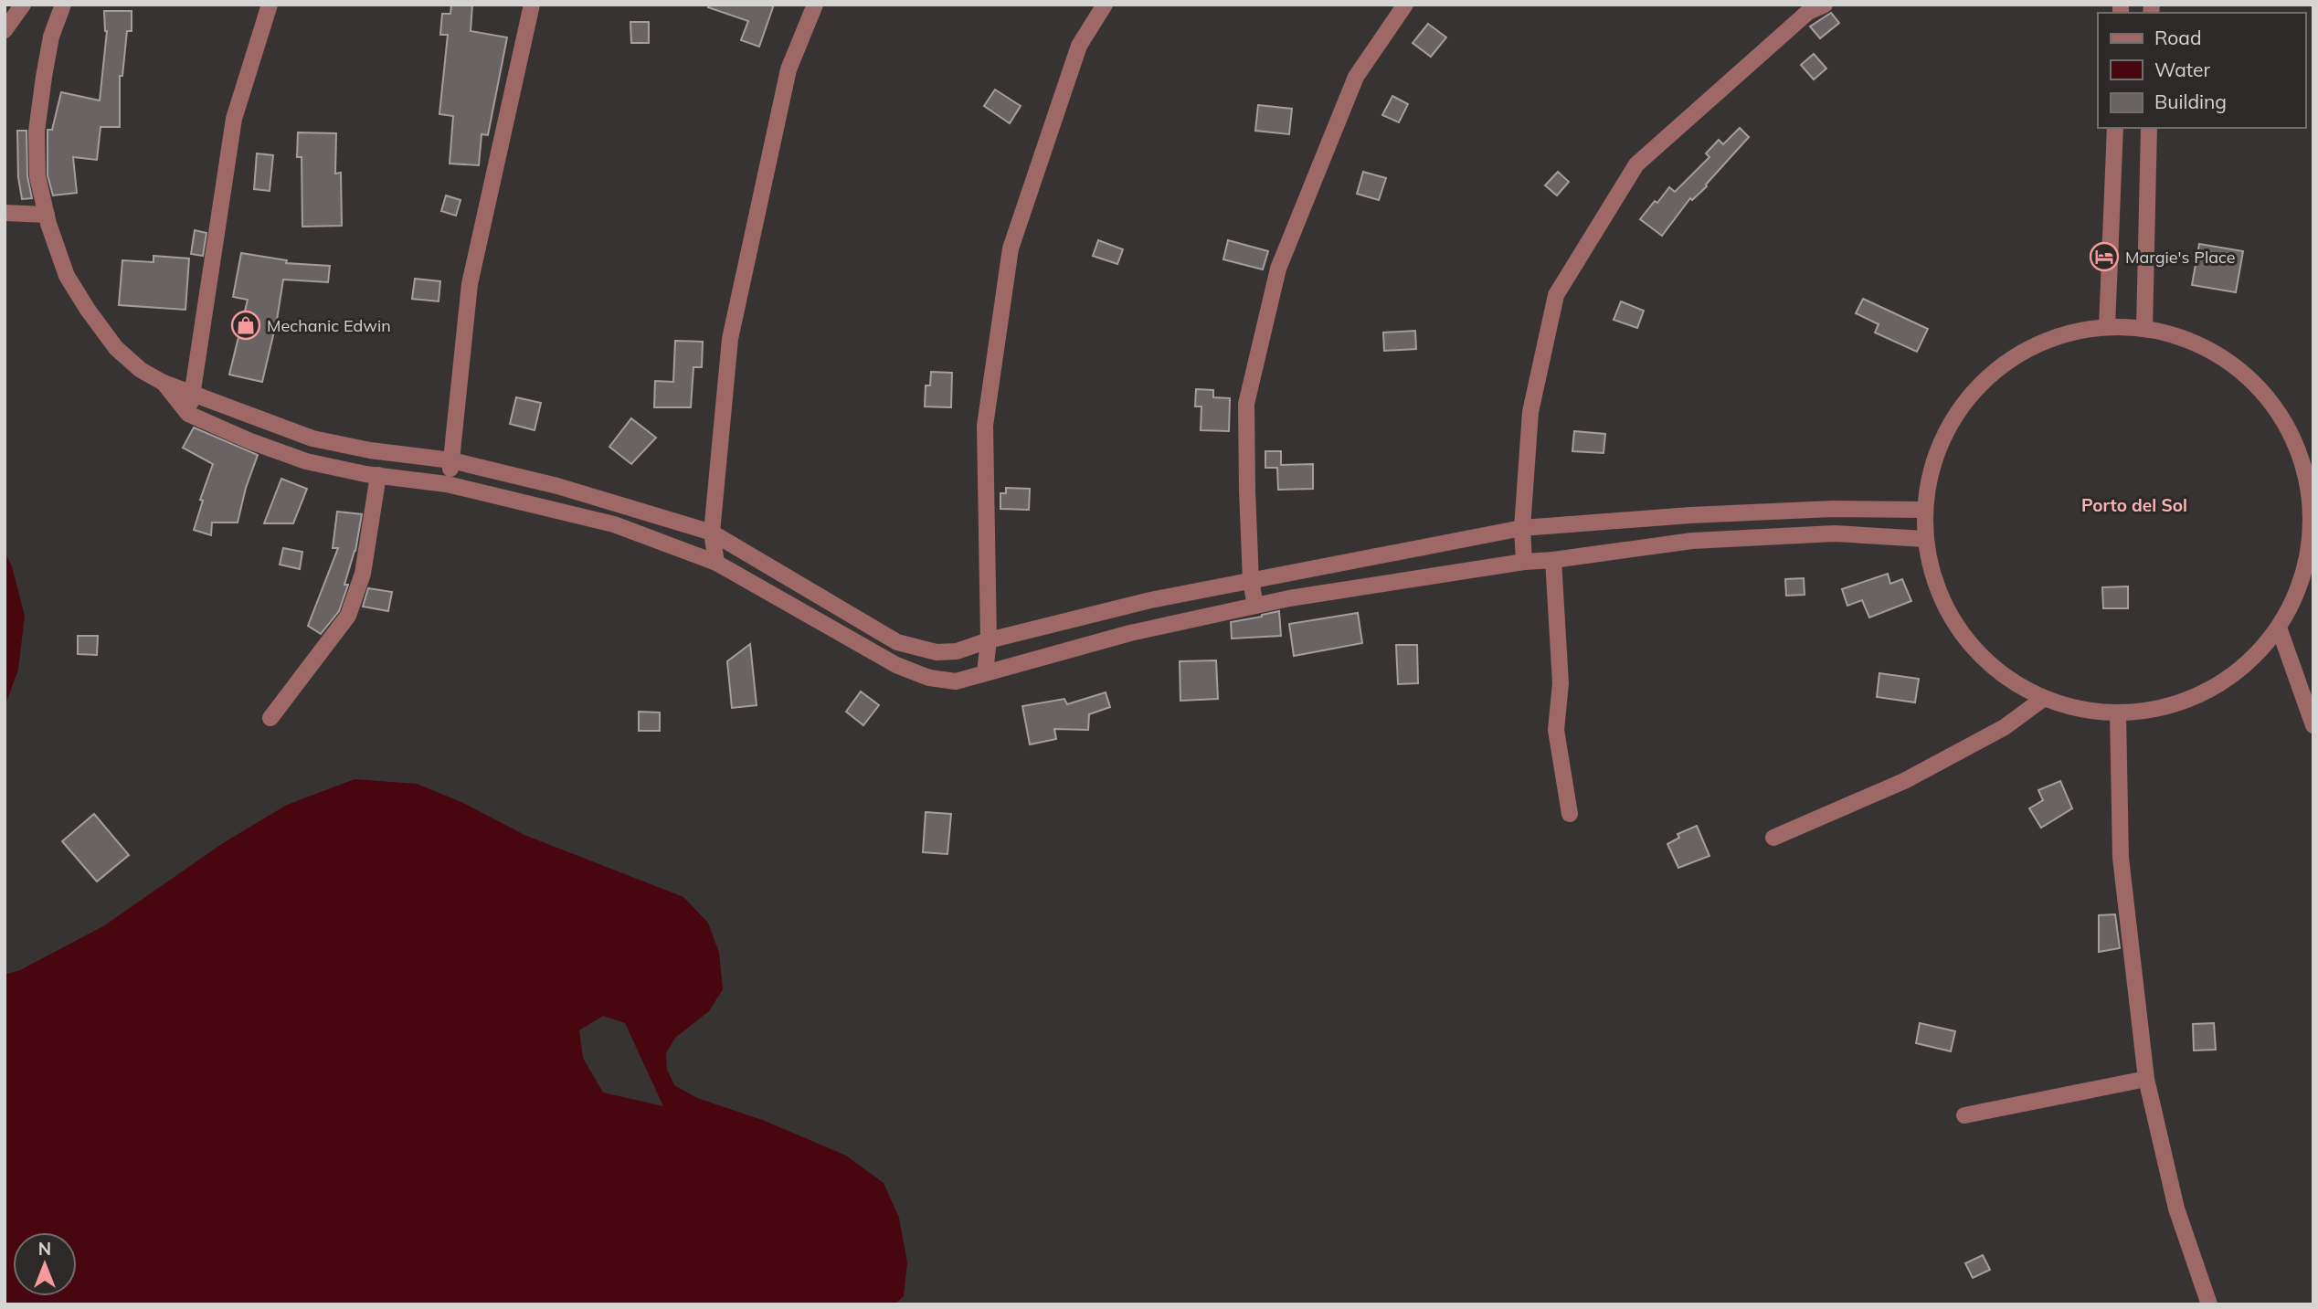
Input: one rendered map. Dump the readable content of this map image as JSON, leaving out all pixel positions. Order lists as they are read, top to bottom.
{
  "districts": ["Porto del Sol"],
  "places": {
    "hotel": ["Margie's Place"],
    "shop": ["Mechanic Edwin"]
  },
  "legend": ["Road", "Water", "Building"],
  "north": "top"
}
